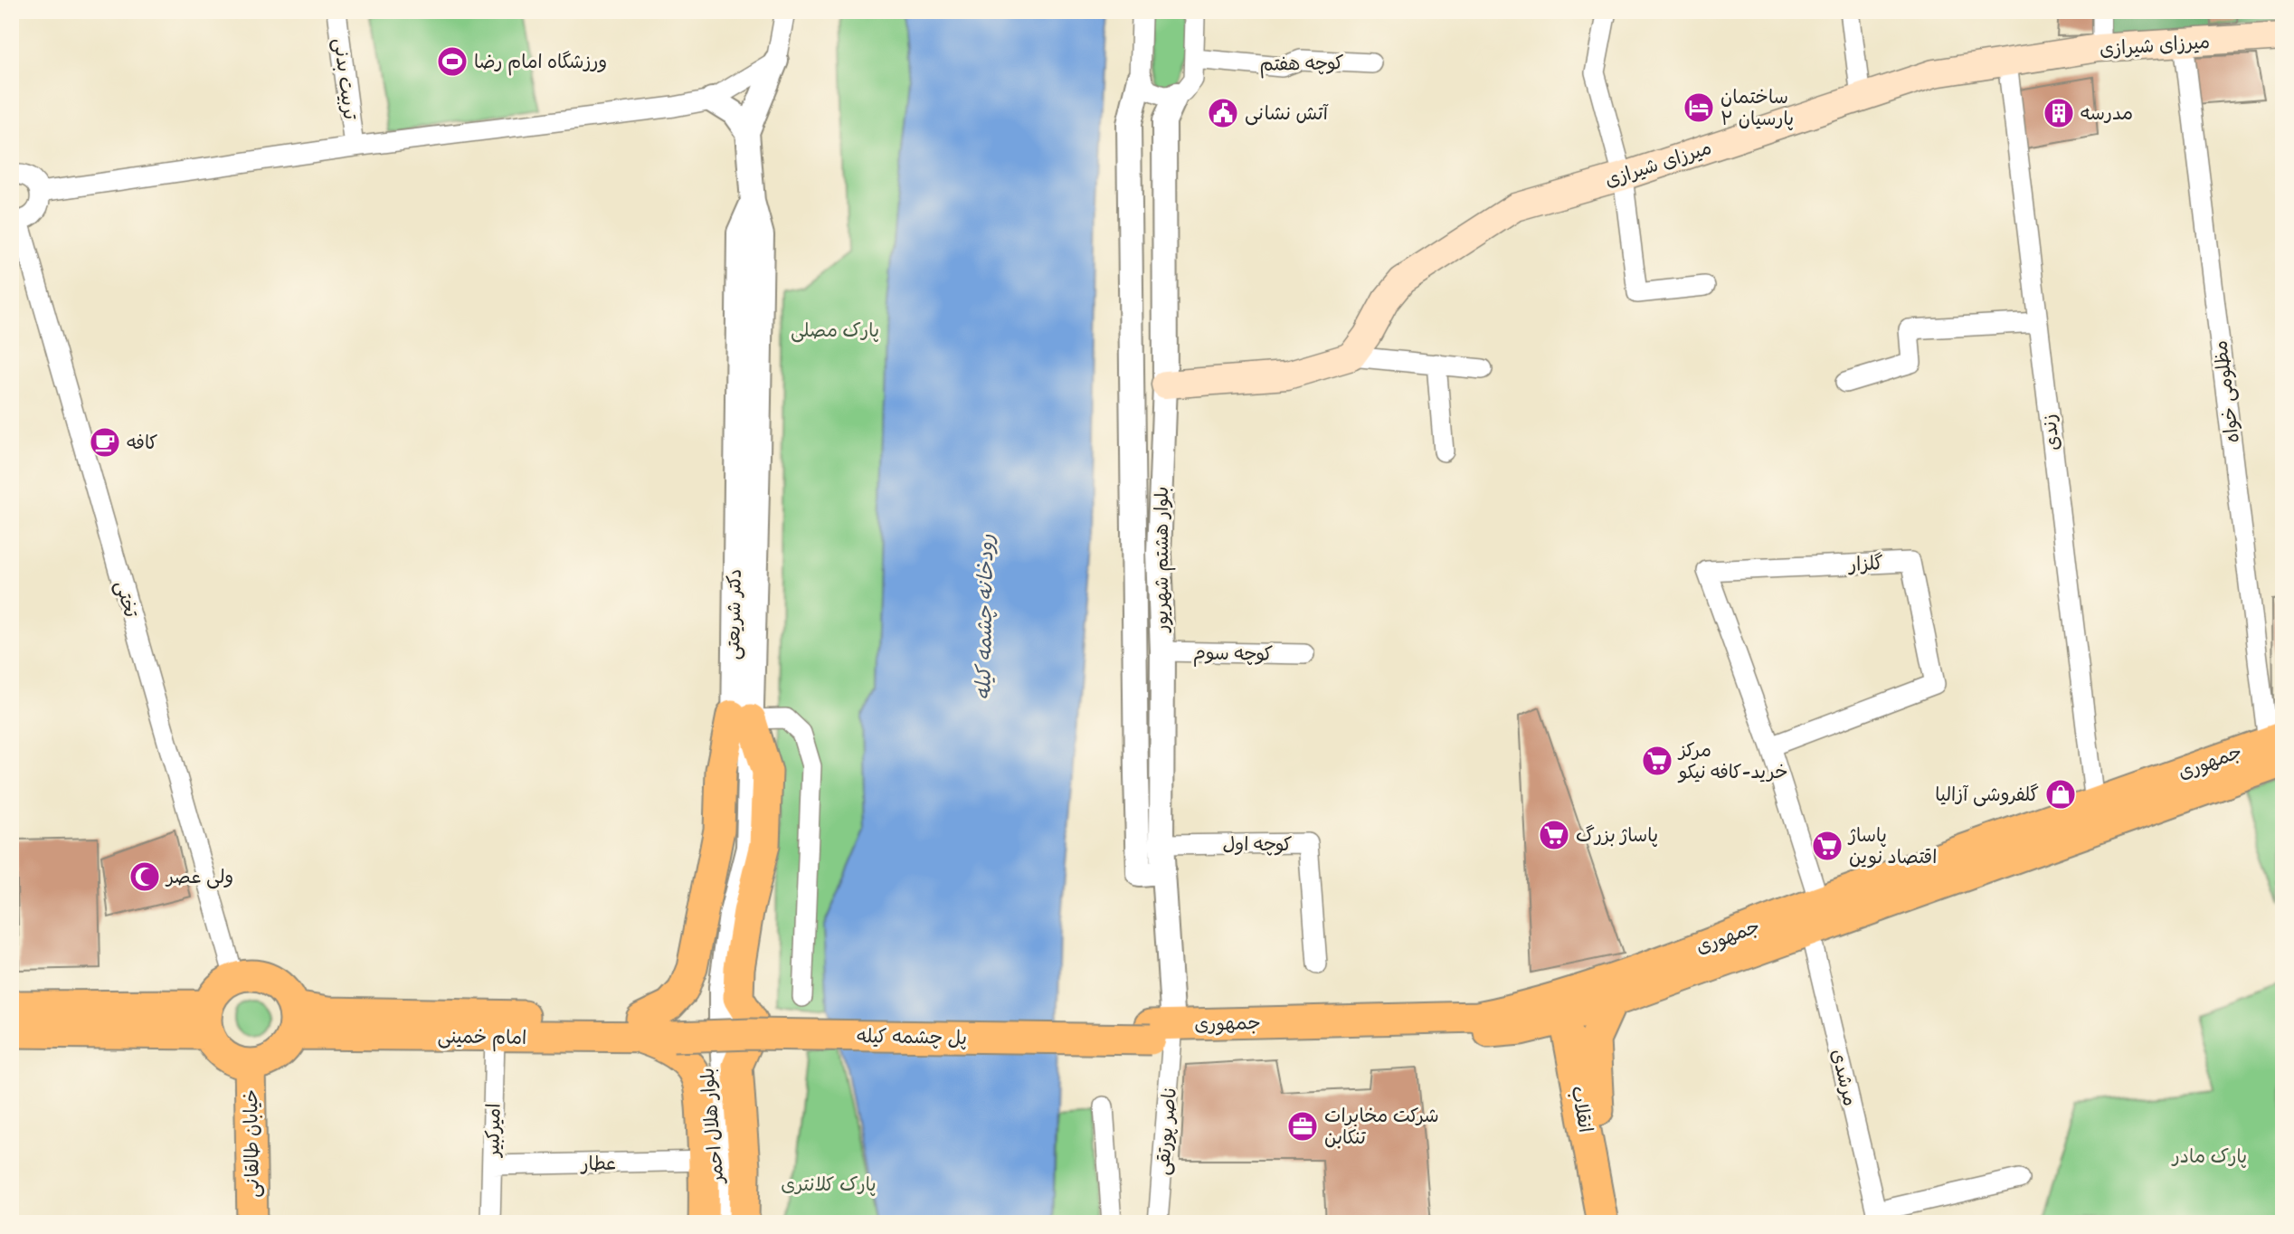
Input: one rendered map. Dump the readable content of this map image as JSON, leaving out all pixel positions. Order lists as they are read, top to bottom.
{
  "streets": {
    "main road": [
      "میرزای شیرازی",
      "جمهوری",
      "امام خمینی",
      "پل چشمه کیله",
      "انقلاب",
      "خیابان طالقانی"
    ],
    "street": [
      "کوچه هفتم",
      "تربیت بدنی",
      "مظلومی خواه",
      "زندی",
      "بلوار هشتم شهریور",
      "گلزار",
      "تختی",
      "دکتر شریعتی",
      "کوچه سوم",
      "کوچه اول",
      "مرشدی",
      "بلوار هلال احمر",
      "امیرکبیر",
      "ناصر پورتقی",
      "عطار"
    ]
  },
  "crossings": [
    ["میرزای شیرازی", "مظلومی خواه"],
    ["میرزای شیرازی", "زندی"],
    ["مظلومی خواه", "جمهوری"],
    ["زندی", "جمهوری"],
    ["بلوار هشتم شهریور", "کوچه سوم"],
    ["بلوار هشتم شهریور", "جمهوری"],
    ["بلوار هشتم شهریور", "کوچه اول"],
    ["بلوار هشتم شهریور", "پل چشمه کیله"],
    ["بلوار هشتم شهریور", "ناصر پورتقی"],
    ["گلزار", "جمهوری"],
    ["تختی", "امام خمینی"],
    ["تختی", "خیابان طالقانی"],
    ["دکتر شریعتی", "بلوار هلال احمر"],
    ["جمهوری", "پل چشمه کیله"],
    ["جمهوری", "مرشدی"],
    ["جمهوری", "انقلاب"],
    ["جمهوری", "ناصر پورتقی"],
    ["امام خمینی", "پل چشمه کیله"],
    ["امام خمینی", "امیرکبیر"],
    ["امام خمینی", "خیابان طالقانی"],
    ["پل چشمه کیله", "ناصر پورتقی"],
    ["امیرکبیر", "عطار"]
  ],
  "water": ["رودخانه چشمه کیله"],
  "parks": ["پارک مصلی", "پارک مادر", "پارک کلانتری"],
  "places": {
    "sports": ["ورزشگاه امام رضا"],
    "hotel": ["ساختمان پارسیان ۲"],
    "public building": ["آتش نشانی"],
    "building": ["مدرسه"],
    "cafe": ["کافه"],
    "supermarket": ["مرکز خرید-کافه نیکو", "پاساژ بزرگ", "پاساژ اقتصاد نوین"],
    "shop": ["گلفروشی آزالیا"],
    "mosque": ["ولی عصر"],
    "office": ["شرکت مخابرات تنکابن"]
  }
}
